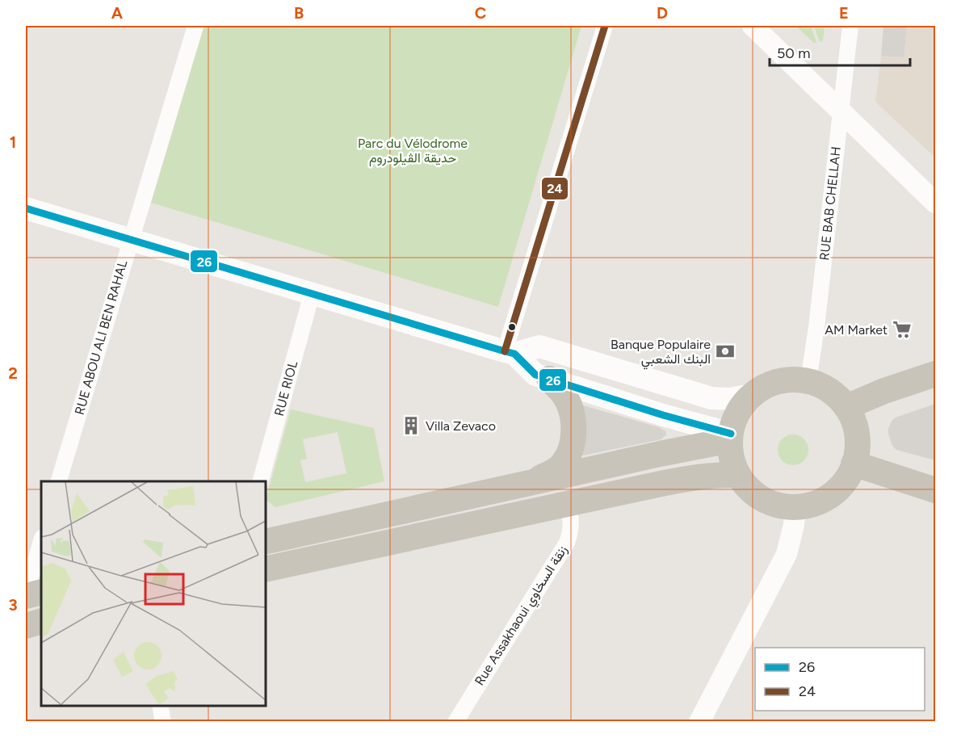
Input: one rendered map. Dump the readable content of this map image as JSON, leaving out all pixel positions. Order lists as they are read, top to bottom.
{
  "streets": {
    "street": [
      "RUE BAB CHELLAH",
      "RUE ABOU ALI BEN RAHAL",
      "RUE RIOL",
      "Rue Assakhaoui زنقة السخاوي"
    ]
  },
  "parks": ["Parc du Vélodrome حديقة الڤيلودروم"],
  "places": {
    "supermarket": ["AM Market"],
    "bank": ["Banque Populaire البنك الشعبي"],
    "building": ["Villa Zevaco"]
  },
  "lines": ["transit line 24", "transit line 26"],
  "legend": ["26", "24"],
  "scale_bar": "50 m",
  "grid": {
    "columns": [
      "A",
      "B",
      "C",
      "D",
      "E"
    ],
    "rows": ["1", "2", "3"]
  }
}
